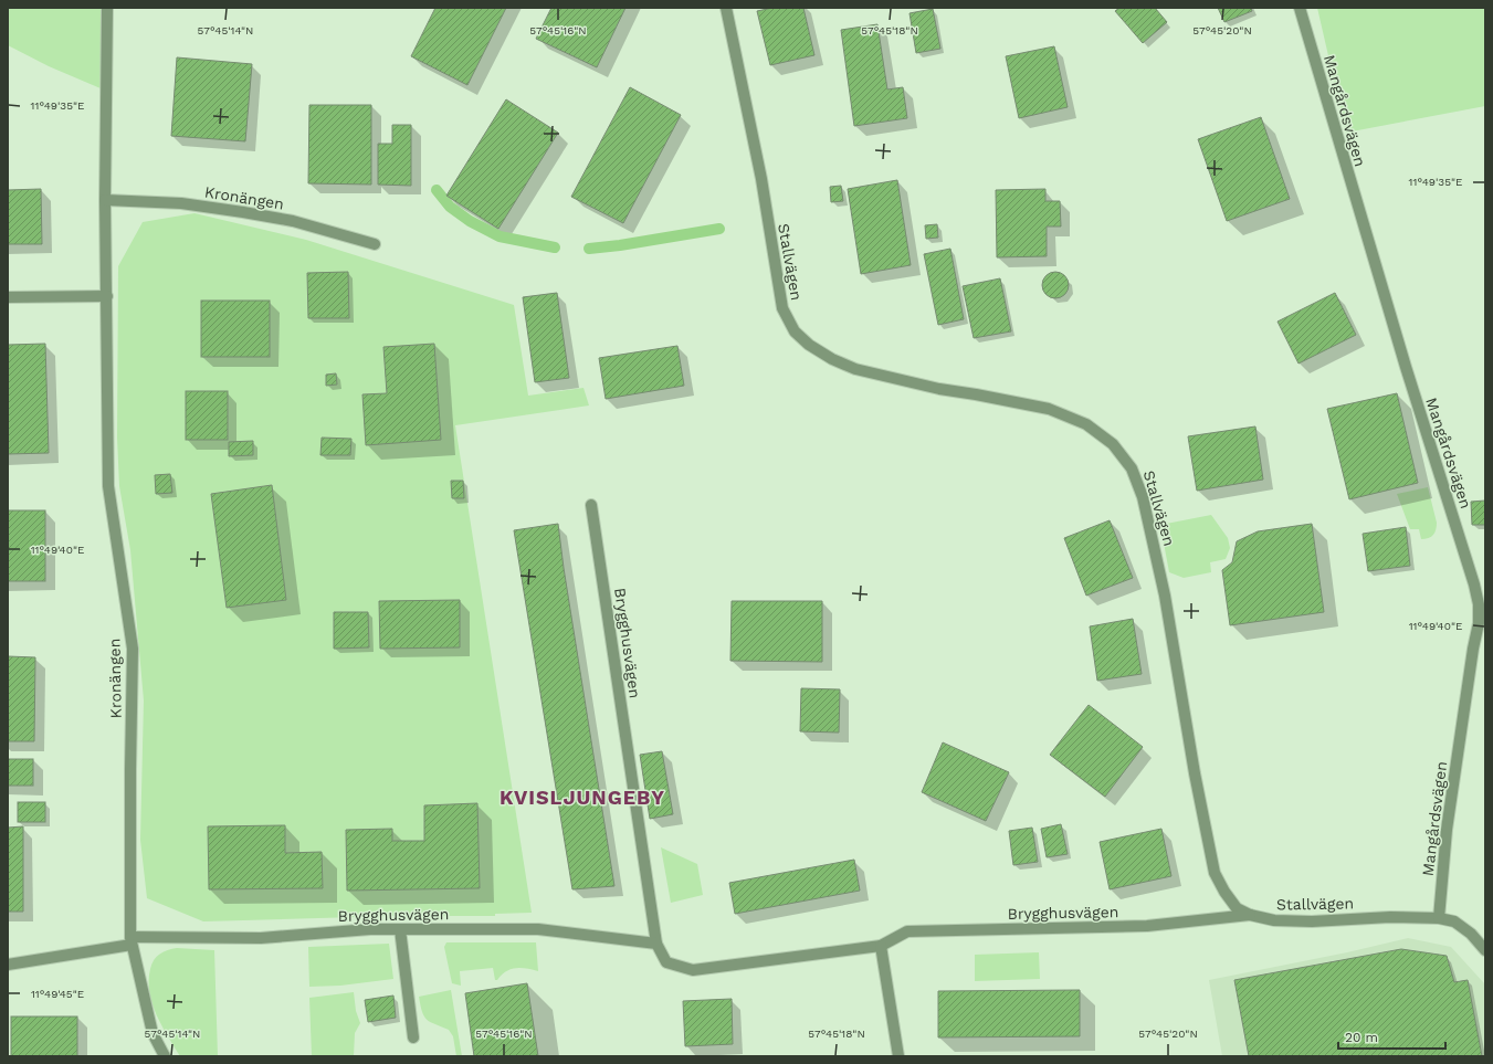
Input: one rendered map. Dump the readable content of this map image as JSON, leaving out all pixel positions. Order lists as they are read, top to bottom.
{
  "streets": {
    "street": [
      "Mangårdsvägen",
      "Kronängen",
      "Stallvägen",
      "Brygghusvägen"
    ]
  },
  "crossings": [
    ["Mangårdsvägen", "Stallvägen"],
    ["Kronängen", "Brygghusvägen"],
    ["Stallvägen", "Brygghusvägen"]
  ],
  "districts": ["KVISLJUNGEBY"],
  "scale_bar": "20 m",
  "coordinates": [
    "57°45'14\"N",
    "57°45'16\"N",
    "57°45'18\"N",
    "57°45'20\"N",
    "11°49'35\"E",
    "11°49'40\"E",
    "11°49'45\"E"
  ]
}
